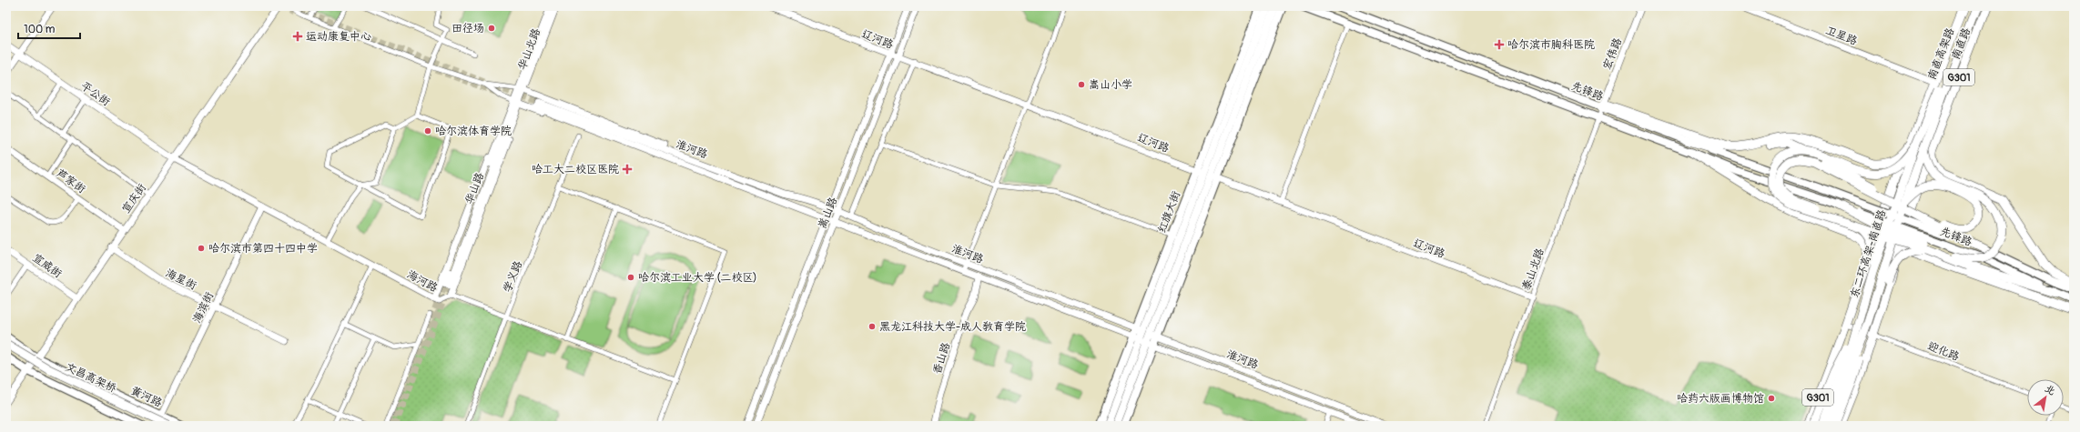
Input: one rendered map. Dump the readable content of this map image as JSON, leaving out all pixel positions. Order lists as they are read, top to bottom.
{
  "streets": {
    "highway": [
      "南直路",
      "南直高架路",
      "G301",
      "东二环高架-南直路",
      "文昌高架桥"
    ],
    "main road": [
      "卫星路",
      "辽河路",
      "华山北路",
      "宏伟路",
      "先锋路",
      "平公街",
      "淮河路",
      "芦家街",
      "华山路",
      "宣庆街",
      "红旗大街",
      "嵩山路",
      "宣威街",
      "海星街",
      "海河路",
      "海滨街",
      "香山路",
      "黄河路"
    ],
    "street": ["泰山北路", "学义路", "迎化路"]
  },
  "crossings": [
    ["卫星路", "南直路"],
    ["卫星路", "南直高架路"],
    ["卫星路", "东二环高架-南直路"],
    ["辽河路", "红旗大街"],
    ["辽河路", "嵩山路"],
    ["辽河路", "泰山北路"],
    ["南直路", "南直高架路"],
    ["南直路", "G301"],
    ["南直路", "东二环高架-南直路"],
    ["华山北路", "华山路"],
    ["宏伟路", "先锋路"],
    ["宏伟路", "泰山北路"],
    ["南直高架路", "东二环高架-南直路"],
    ["G301", "东二环高架-南直路"],
    ["G301", "迎化路"],
    ["先锋路", "泰山北路"],
    ["平公街", "宣庆街"],
    ["平公街", "海河路"],
    ["淮河路", "红旗大街"],
    ["淮河路", "嵩山路"],
    ["淮河路", "香山路"],
    ["芦家街", "宣庆街"],
    ["华山路", "海河路"],
    ["宣庆街", "宣威街"],
    ["宣庆街", "海星街"],
    ["宣庆街", "海河路"],
    ["宣庆街", "黄河路"],
    ["学义路", "海河路"],
    ["海星街", "海滨街"],
    ["海河路", "海滨街"],
    ["海滨街", "黄河路"]
  ],
  "places": {
    "other": [
      "田径场",
      "嵩山小学",
      "哈尔滨体育学院",
      "哈尔滨市第四十四中学",
      "哈尔滨工业大学 (二校区)",
      "黑龙江科技大学-成人教育学院",
      "哈药六版画博物馆"
    ],
    "health": ["运动康复中心", "哈尔滨市胸科医院", "哈工大二校区医院"]
  },
  "scale_bar": "100 m",
  "north": "top right"
}
